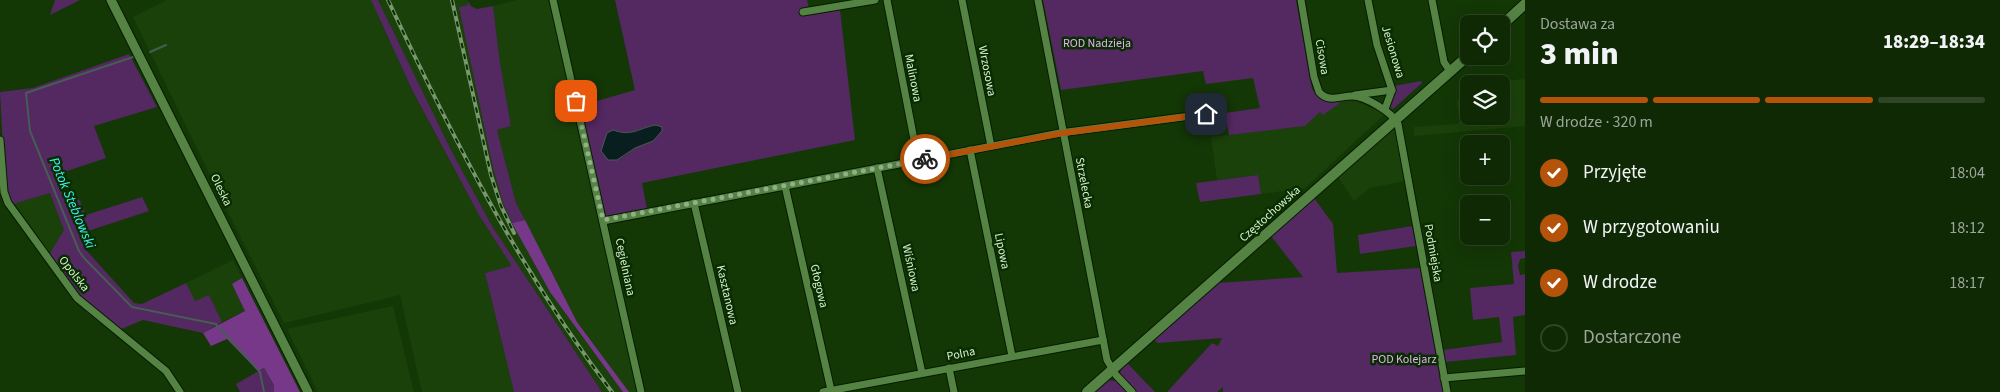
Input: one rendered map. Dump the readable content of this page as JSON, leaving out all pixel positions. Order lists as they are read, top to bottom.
{
  "streets": {
    "main road": ["Częstochowska"],
    "street": [
      "Jesionowa",
      "Cisowa",
      "Wrzosowa",
      "Malinowa",
      "Strzelecka",
      "Oleska",
      "Lipowa",
      "Podmiejska",
      "Cegielniana",
      "Wiśniowa",
      "Opolska",
      "Głogowa",
      "Kasztanowa",
      "Polna"
    ]
  },
  "crossings": [
    ["Jesionowa", "Cisowa"],
    ["Strzelecka", "Częstochowska"],
    ["Strzelecka", "Polna"],
    ["Częstochowska", "Podmiejska"],
    ["Lipowa", "Polna"],
    ["Wiśniowa", "Polna"],
    ["Głogowa", "Polna"]
  ],
  "water": ["Potok Steblowski"],
  "parks": ["ROD Nadzieja", "POD Kolejarz"],
  "page": {
    "heading": ["3 min", "Dostawa za", "18:29–18:34"],
    "map_buttons": ["+", "−"],
    "bar": "W drodze · 320 m",
    "list": [
      ["Przyjęte", "18:04"],
      ["W przygotowaniu", "18:12"],
      ["W drodze", "18:17"],
      "Dostarczone"
    ]
  }
}
